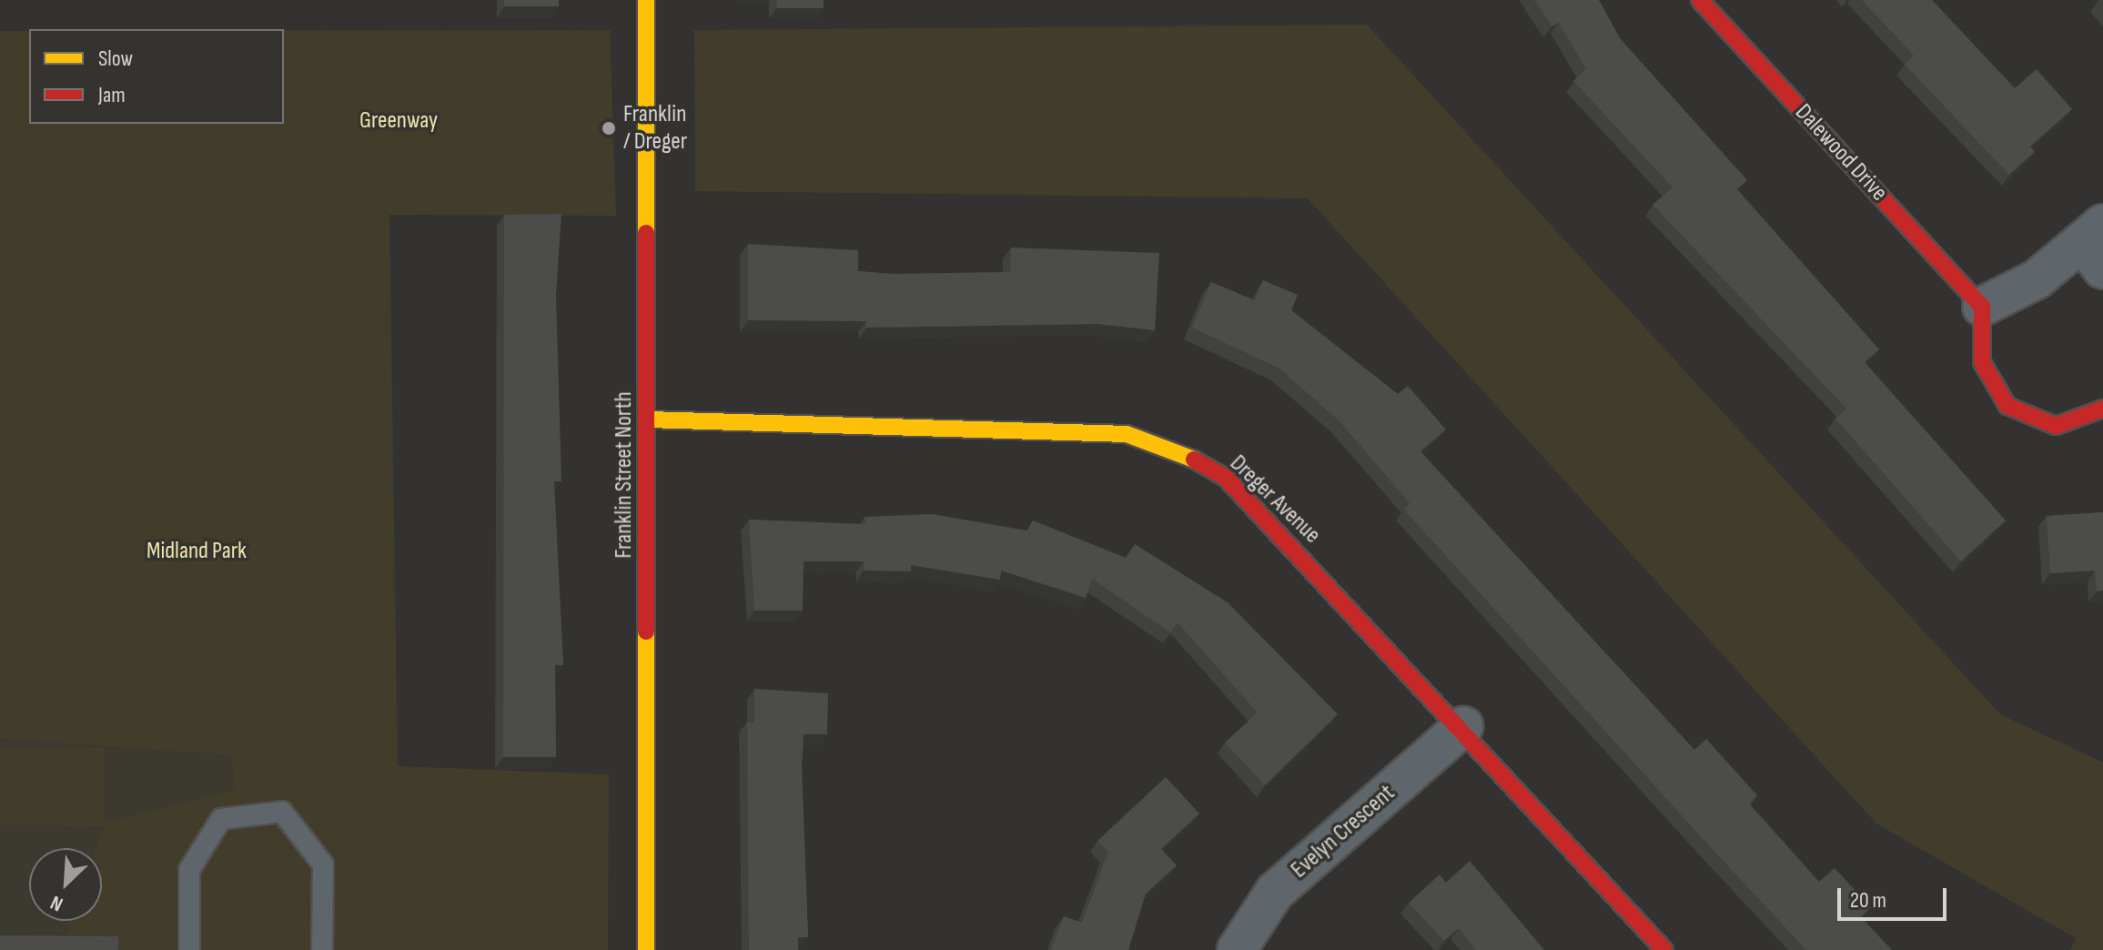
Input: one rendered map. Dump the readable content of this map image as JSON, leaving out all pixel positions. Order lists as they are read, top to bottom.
{
  "streets": {
    "street": [
      "Dalewood Drive",
      "Franklin Street North",
      "Dreger Avenue",
      "Evelyn Crescent"
    ]
  },
  "crossings": [
    ["Franklin Street North", "Dreger Avenue"],
    ["Dreger Avenue", "Evelyn Crescent"]
  ],
  "parks": ["Greenway", "Midland Park"],
  "places": ["Franklin / Dreger"],
  "legend": ["Slow", "Jam"],
  "scale_bar": "20 m",
  "north": "bottom left"
}
